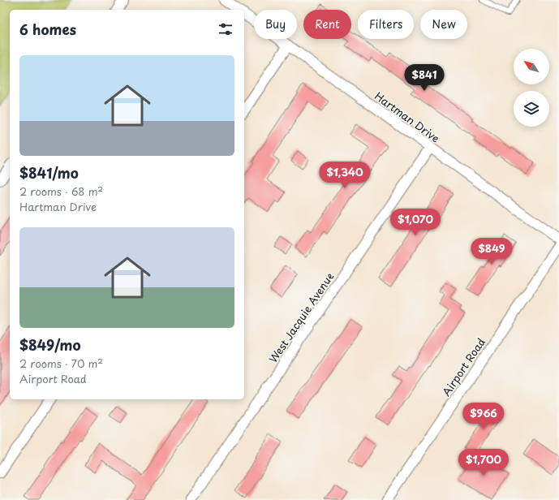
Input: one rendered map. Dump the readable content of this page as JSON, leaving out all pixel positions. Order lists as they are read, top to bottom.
{
  "streets": {
    "street": ["Hartman Drive", "West Jacquie Avenue", "Airport Road"]
  },
  "crossings": [
    ["Hartman Drive", "West Jacquie Avenue"]
  ],
  "north": "top left",
  "page": {
    "chip": [
      "Buy",
      "Rent",
      "Filters",
      "New"
    ],
    "heading": "6 homes",
    "list": [
      {
        "name": "$841/mo",
        "note": "2 rooms · 68 m² · Hartman Drive"
      },
      {
        "name": "$849/mo",
        "note": "2 rooms · 70 m² · Airport Road"
      }
    ],
    "price": [
      "$841",
      "$1,340",
      "$1,070",
      "$849",
      "$966",
      "$1,700"
    ]
  }
}
